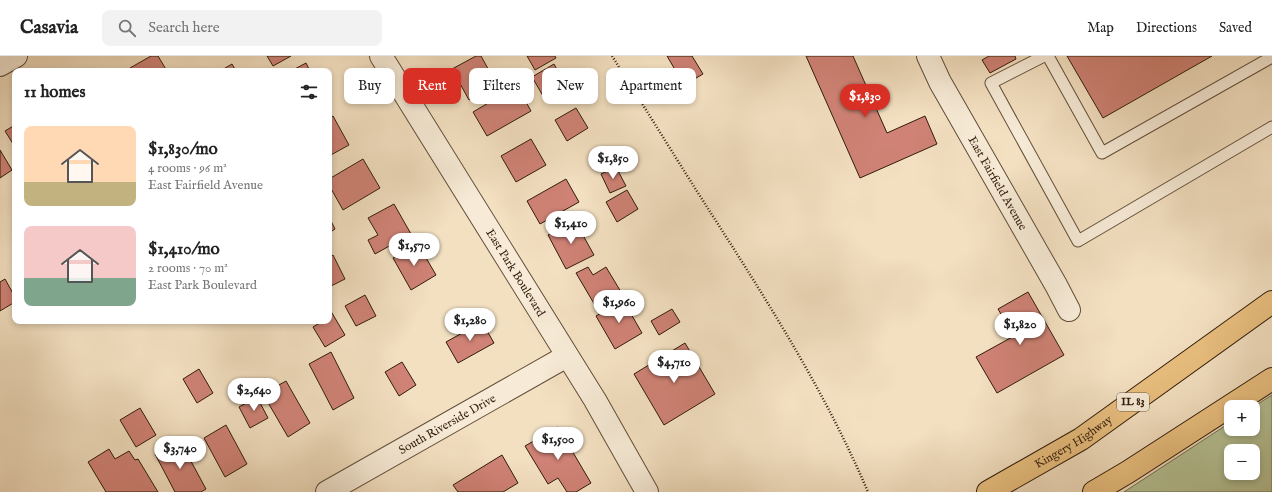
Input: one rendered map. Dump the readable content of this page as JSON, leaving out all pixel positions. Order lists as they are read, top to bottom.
{
  "streets": {
    "highway": ["IL 83", "Kingery Highway"],
    "street": ["East Fairfield Avenue", "East Park Boulevard", "South Riverside Drive"]
  },
  "crossings": [
    ["East Park Boulevard", "South Riverside Drive"]
  ],
  "page": {
    "header": "Casavia",
    "search": "Search here",
    "nav": ["Map", "Directions", "Saved"],
    "chip": [
      "Buy",
      "Rent",
      "Filters",
      "New",
      "Apartment"
    ],
    "heading": "11 homes",
    "price": [
      "$1,830",
      "$1,850",
      "$1,410",
      "$1,570",
      "$1,960",
      "$1,280",
      "$1,820",
      "$4,710",
      "$2,640",
      "$1,500",
      "$3,740"
    ],
    "list": [
      {
        "name": "$1,830/mo",
        "note": "4 rooms · 96 m² · East Fairfield Avenue"
      },
      {
        "name": "$1,410/mo",
        "note": "2 rooms · 70 m² · East Park Boulevard"
      }
    ],
    "map_buttons": ["+", "−"]
  }
}
